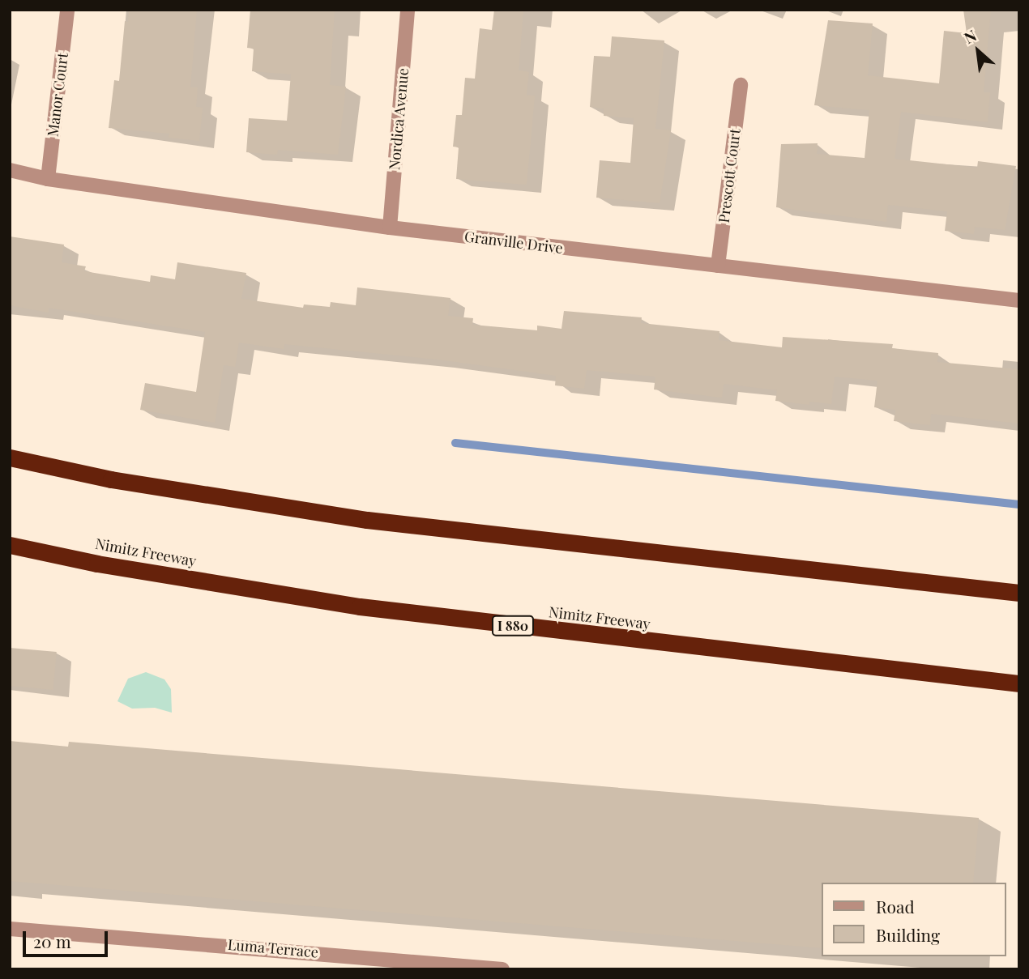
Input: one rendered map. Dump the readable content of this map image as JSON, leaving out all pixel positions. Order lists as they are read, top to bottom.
{
  "streets": {
    "highway": ["Nimitz Freeway", "I 880"],
    "street": [
      "Manor Court",
      "Nordica Avenue",
      "Prescott Court",
      "Granville Drive",
      "Luma Terrace"
    ]
  },
  "crossings": [
    ["Manor Court", "Granville Drive"],
    ["Nordica Avenue", "Granville Drive"],
    ["Prescott Court", "Granville Drive"]
  ],
  "legend": ["Road", "Building"],
  "scale_bar": "20 m",
  "north": "top left"
}
